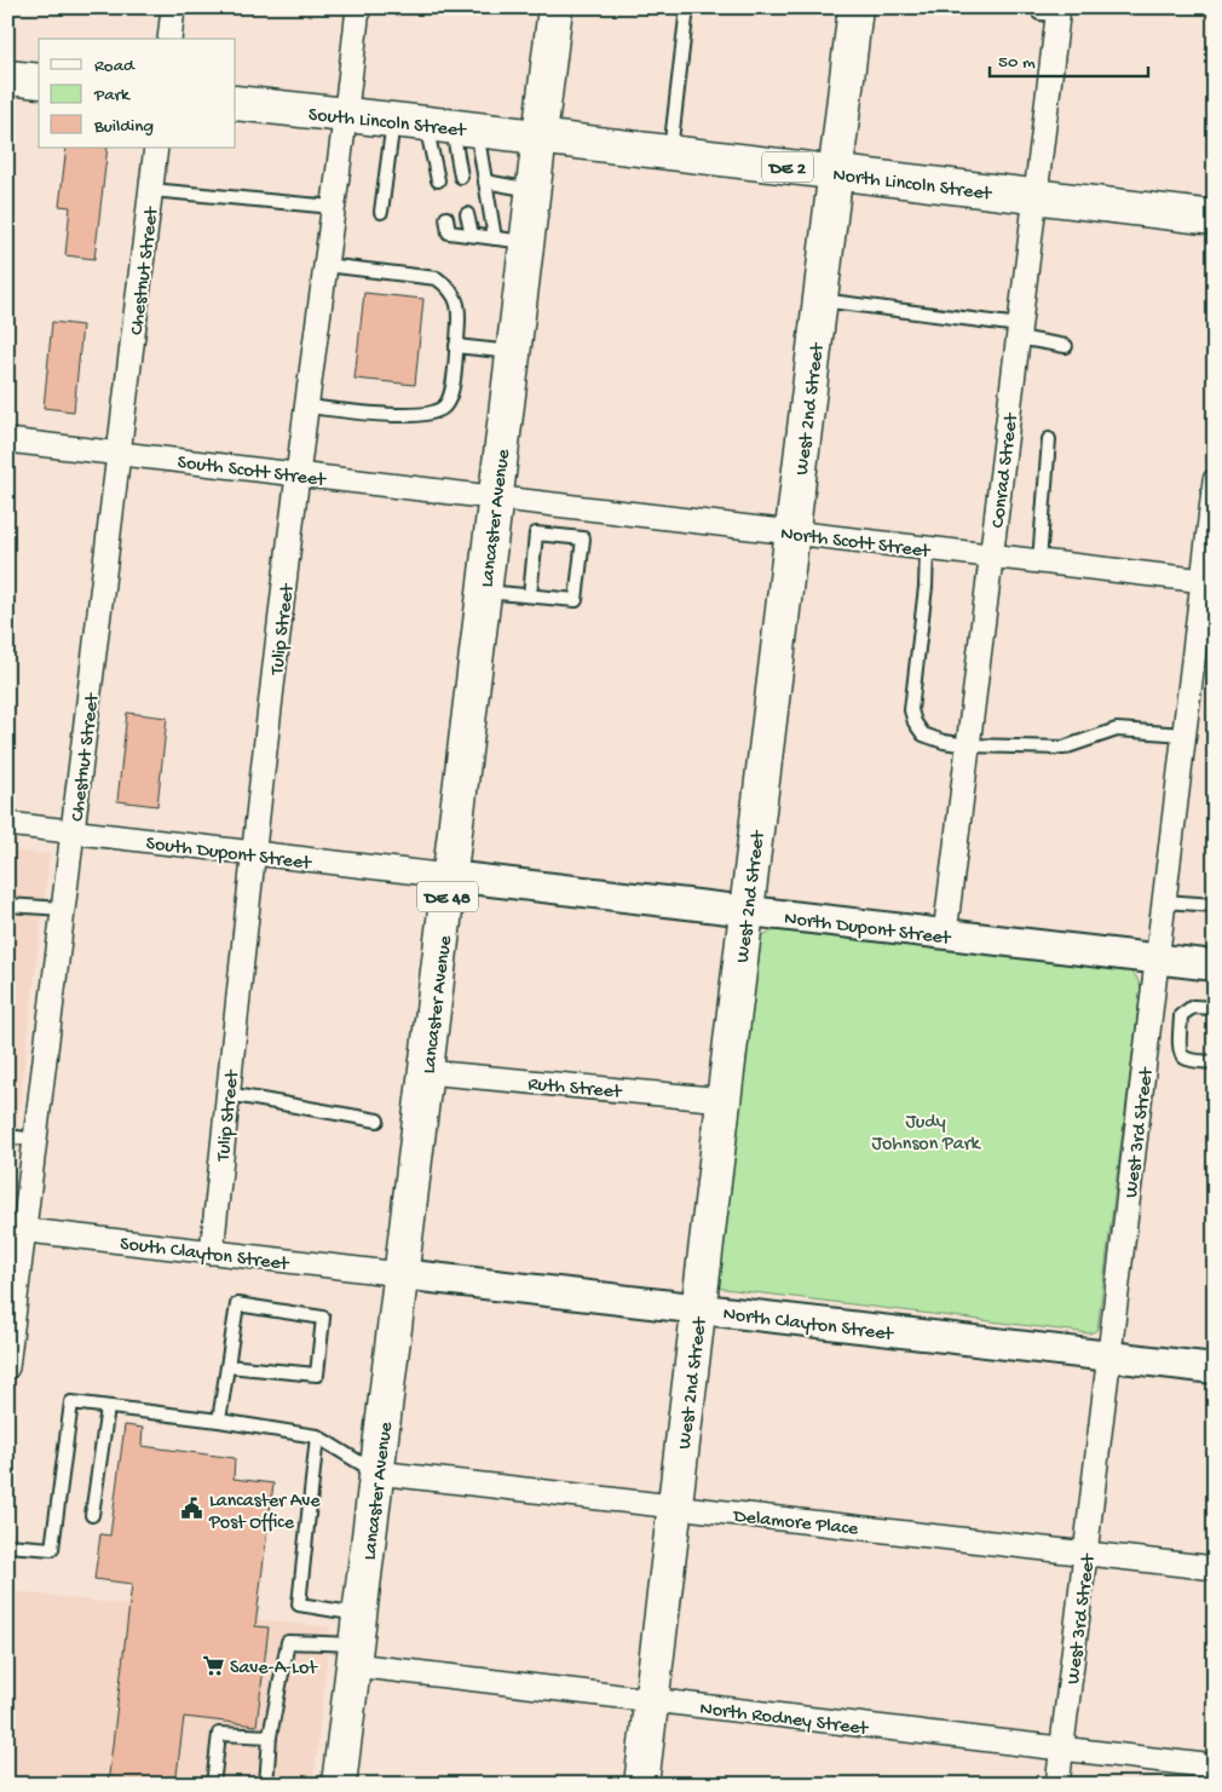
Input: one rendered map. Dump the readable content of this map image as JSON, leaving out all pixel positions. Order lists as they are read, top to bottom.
{
  "streets": {
    "main road": [
      "South Lincoln Street",
      "DE 2",
      "North Lincoln Street",
      "West 2nd Street",
      "Lancaster Avenue",
      "DE 48"
    ],
    "street": [
      "Chestnut Street",
      "South Scott Street",
      "Conrad Street",
      "North Scott Street",
      "Tulip Street",
      "South Dupont Street",
      "North Dupont Street",
      "Ruth Street",
      "West 3rd Street",
      "South Clayton Street",
      "North Clayton Street",
      "Delamore Place",
      "North Rodney Street"
    ]
  },
  "crossings": [
    ["South Lincoln Street", "North Lincoln Street"],
    ["South Lincoln Street", "Lancaster Avenue"],
    ["South Lincoln Street", "Tulip Street"],
    ["North Lincoln Street", "West 2nd Street"],
    ["North Lincoln Street", "Conrad Street"],
    ["North Lincoln Street", "Lancaster Avenue"],
    ["Chestnut Street", "South Scott Street"],
    ["Chestnut Street", "South Dupont Street"],
    ["Chestnut Street", "South Clayton Street"],
    ["West 2nd Street", "North Scott Street"],
    ["West 2nd Street", "North Dupont Street"],
    ["West 2nd Street", "Ruth Street"],
    ["West 2nd Street", "North Clayton Street"],
    ["West 2nd Street", "Delamore Place"],
    ["West 2nd Street", "North Rodney Street"],
    ["South Scott Street", "Lancaster Avenue"],
    ["South Scott Street", "North Scott Street"],
    ["South Scott Street", "Tulip Street"],
    ["Conrad Street", "North Scott Street"],
    ["Conrad Street", "North Dupont Street"],
    ["Lancaster Avenue", "North Scott Street"],
    ["Lancaster Avenue", "South Dupont Street"],
    ["Lancaster Avenue", "North Dupont Street"],
    ["Lancaster Avenue", "Ruth Street"],
    ["Lancaster Avenue", "South Clayton Street"],
    ["Lancaster Avenue", "North Clayton Street"],
    ["Lancaster Avenue", "Delamore Place"],
    ["Lancaster Avenue", "North Rodney Street"],
    ["North Scott Street", "West 3rd Street"],
    ["Tulip Street", "South Dupont Street"],
    ["Tulip Street", "South Clayton Street"],
    ["South Dupont Street", "North Dupont Street"],
    ["North Dupont Street", "West 3rd Street"],
    ["West 3rd Street", "North Clayton Street"],
    ["West 3rd Street", "Delamore Place"],
    ["West 3rd Street", "North Rodney Street"],
    ["South Clayton Street", "North Clayton Street"]
  ],
  "parks": ["Judy Johnson Park"],
  "places": {
    "public building": ["Lancaster Ave Post Office"],
    "supermarket": ["Save-A-Lot"]
  },
  "legend": ["Road", "Park", "Building"],
  "scale_bar": "50 m"
}
